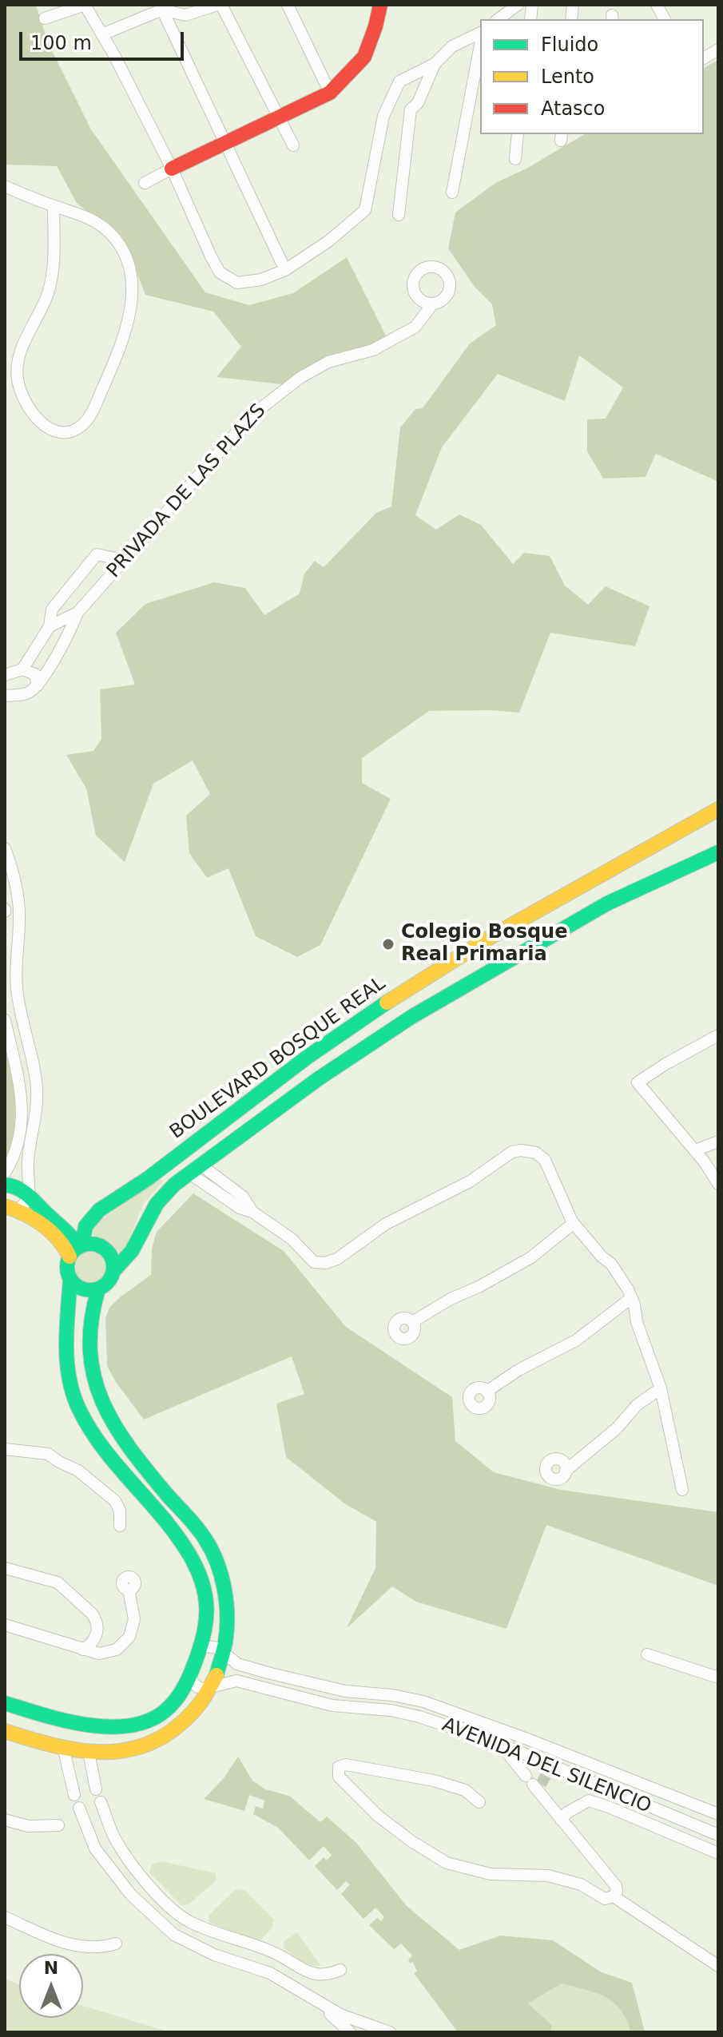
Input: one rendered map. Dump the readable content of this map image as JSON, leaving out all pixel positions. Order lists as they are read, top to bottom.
{
  "streets": {
    "street": ["PRIVADA DE LAS PLAZS", "BOULEVARD BOSQUE REAL", "AVENIDA DEL SILENCIO"]
  },
  "places": ["Colegio Bosque Real Primaria"],
  "legend": ["Fluido", "Lento", "Atasco"],
  "scale_bar": "100 m",
  "north": "top"
}
